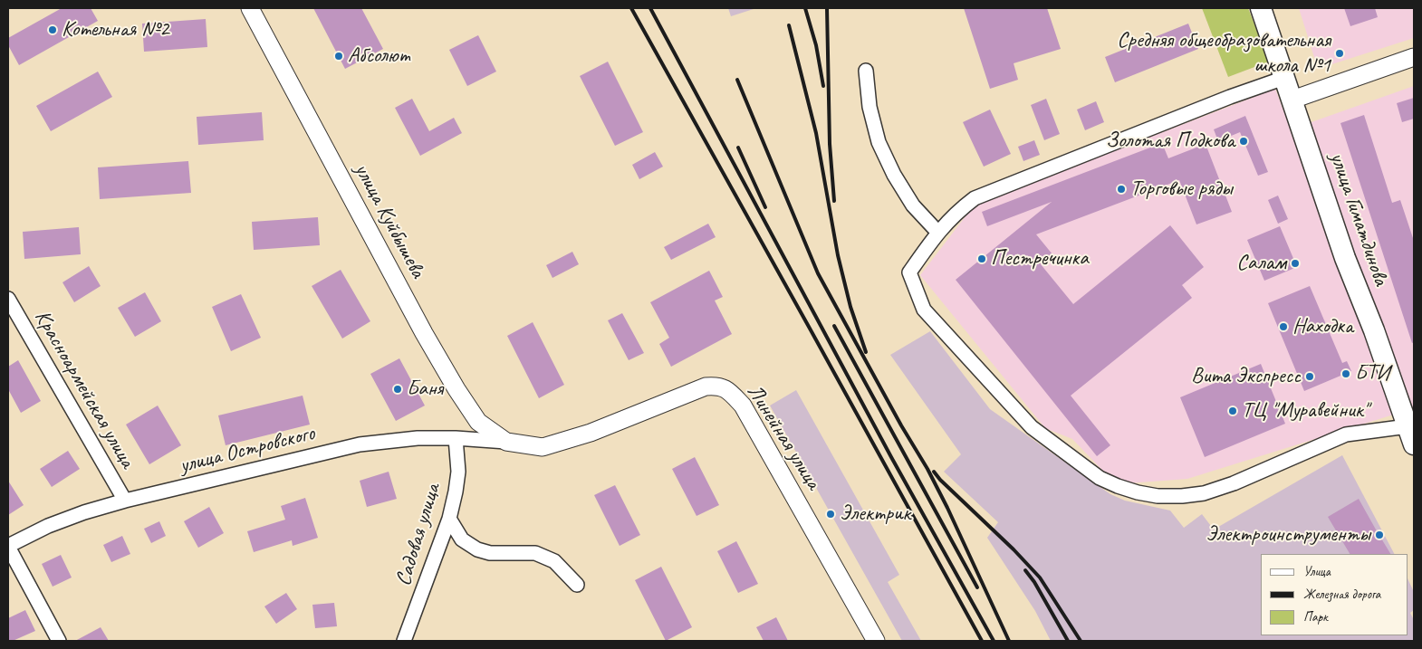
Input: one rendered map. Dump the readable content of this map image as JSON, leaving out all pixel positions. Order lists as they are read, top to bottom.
{
  "streets": {
    "main road": ["улица Гиматдинова"],
    "street": [
      "улица Куйбышева",
      "Красноармейская улица",
      "Линейная улица",
      "улица Островского",
      "Садовая улица"
    ]
  },
  "crossings": [
    ["улица Куйбышева", "Линейная улица"],
    ["улица Куйбышева", "улица Островского"],
    ["Красноармейская улица", "улица Островского"],
    ["Линейная улица", "улица Островского"],
    ["улица Островского", "Садовая улица"]
  ],
  "places": [
    "Котельная №2",
    "Средняя общеобразовательная школа №1",
    "Абсолют",
    "Золотая Подкова",
    "Торговые ряды",
    "Пестречинка",
    "Салам",
    "Находка",
    "БТИ",
    "Вита Экспресс",
    "Баня",
    "ТЦ \"Муравейник\"",
    "Электрик",
    "Электроинструменты"
  ],
  "legend": ["Улица", "Железная дорога", "Парк"]
}
